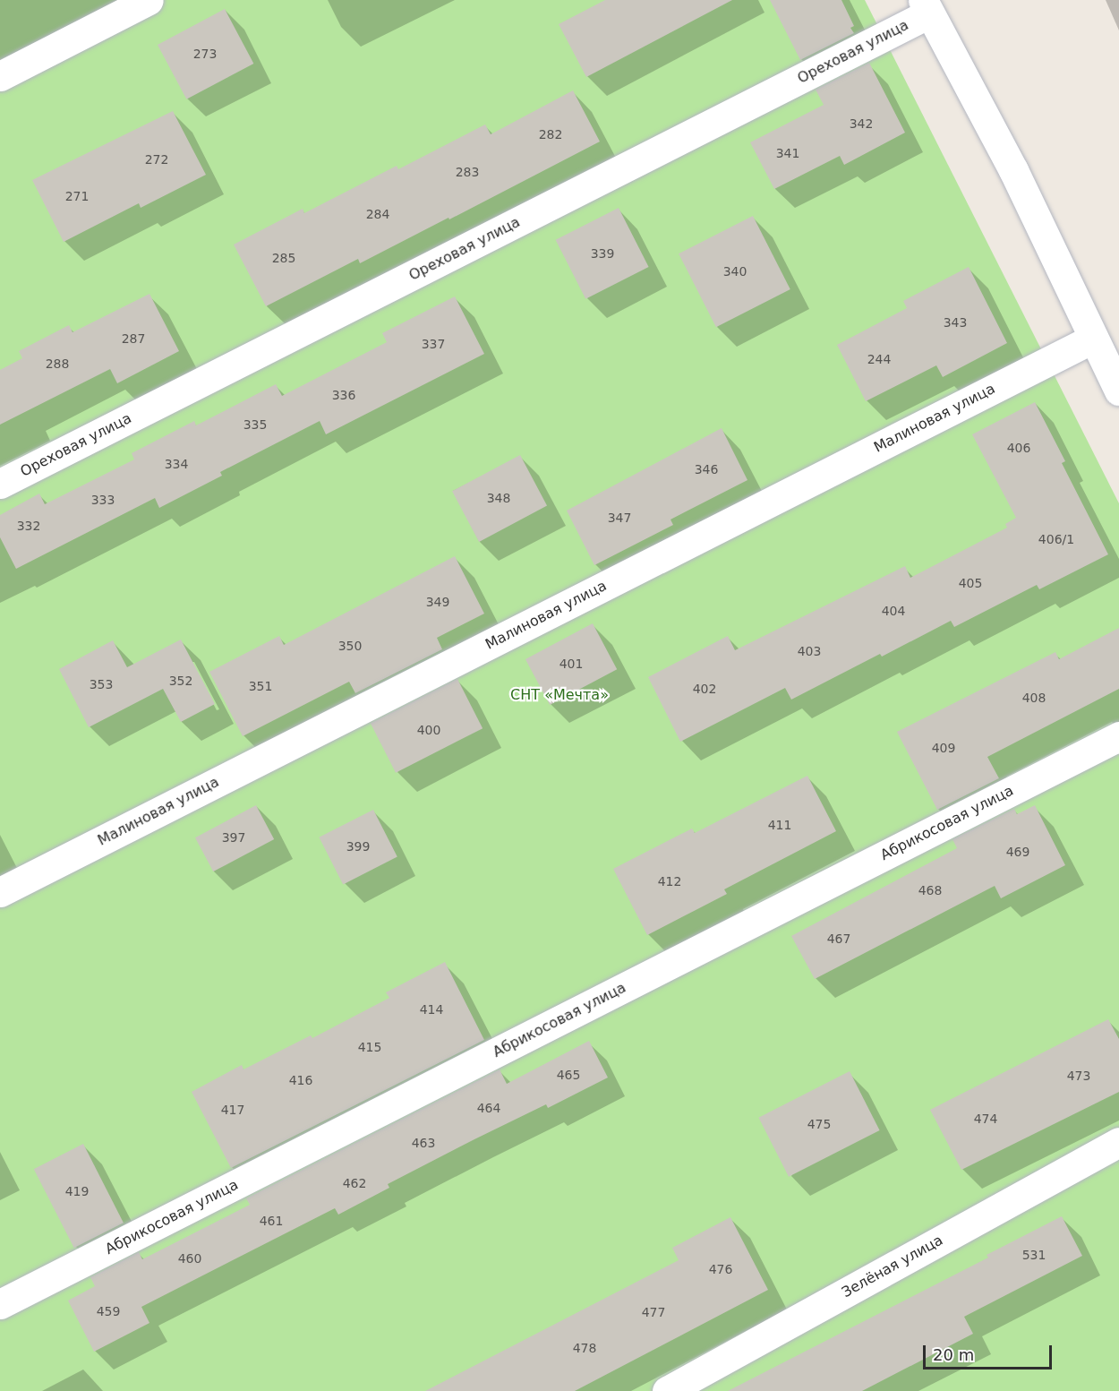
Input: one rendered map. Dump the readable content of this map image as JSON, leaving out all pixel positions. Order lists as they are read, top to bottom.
{
  "streets": {
    "street": [
      "Ореховая улица",
      "Малиновая улица",
      "Абрикосовая улица",
      "Зелёная улица"
    ]
  },
  "parks": ["СНТ «Мечта»"],
  "house_numbers": [
    "273",
    "342",
    "282",
    "341",
    "272",
    "283",
    "271",
    "284",
    "339",
    "285",
    "340",
    "343",
    "287",
    "337",
    "244",
    "288",
    "336",
    "335",
    "406",
    "334",
    "346",
    "348",
    "333",
    "347",
    "332",
    "406/1",
    "405",
    "349",
    "404",
    "350",
    "403",
    "401",
    "352",
    "353",
    "351",
    "402",
    "408",
    "400",
    "409",
    "411",
    "397",
    "399",
    "469",
    "412",
    "468",
    "467",
    "414",
    "415",
    "465",
    "473",
    "416",
    "464",
    "417",
    "474",
    "475",
    "463",
    "462",
    "419",
    "461",
    "531",
    "460",
    "476",
    "459",
    "477",
    "478"
  ],
  "scale_bar": "20 m"
}
